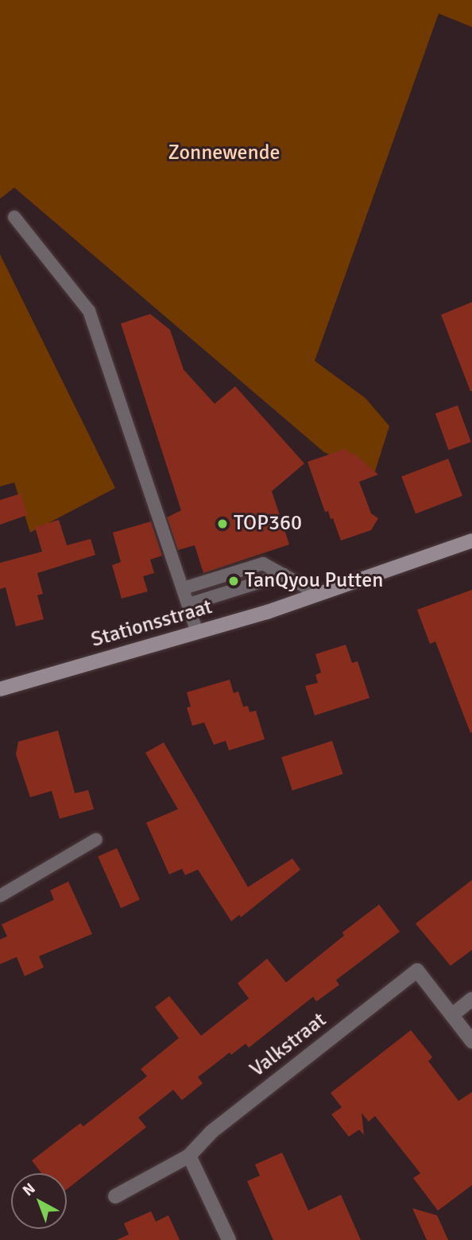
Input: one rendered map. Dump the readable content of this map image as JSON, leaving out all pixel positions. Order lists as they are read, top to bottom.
{
  "streets": {
    "street": ["Stationsstraat", "Valkstraat"]
  },
  "parks": ["Zonnewende"],
  "places": ["TOP360", "TanQyou Putten"],
  "north": "top left"
}
